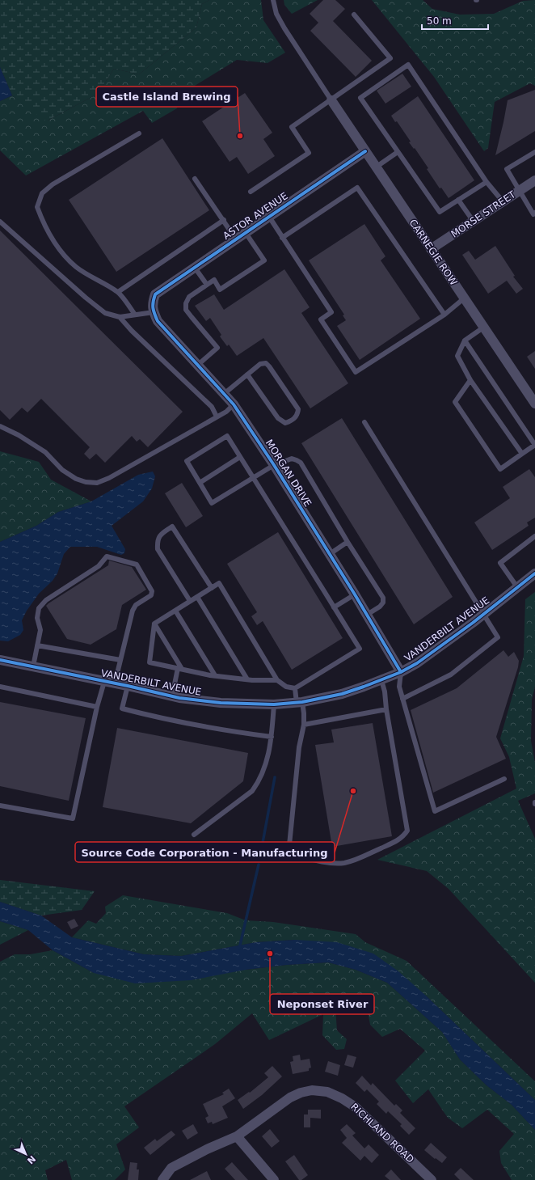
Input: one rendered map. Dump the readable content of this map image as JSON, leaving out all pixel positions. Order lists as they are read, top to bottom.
{
  "streets": {
    "street": [
      "MORSE STREET",
      "ASTOR AVENUE",
      "CARNEGIE ROW",
      "MORGAN DRIVE",
      "VANDERBILT AVENUE",
      "RICHLAND ROAD"
    ]
  },
  "crossings": [
    ["MORSE STREET", "CARNEGIE ROW"],
    ["ASTOR AVENUE", "CARNEGIE ROW"],
    ["ASTOR AVENUE", "MORGAN DRIVE"],
    ["MORGAN DRIVE", "VANDERBILT AVENUE"]
  ],
  "places": ["Castle Island Brewing", "Source Code Corporation - Manufacturing", "Neponset River"],
  "scale_bar": "50 m",
  "north": "bottom right"
}
